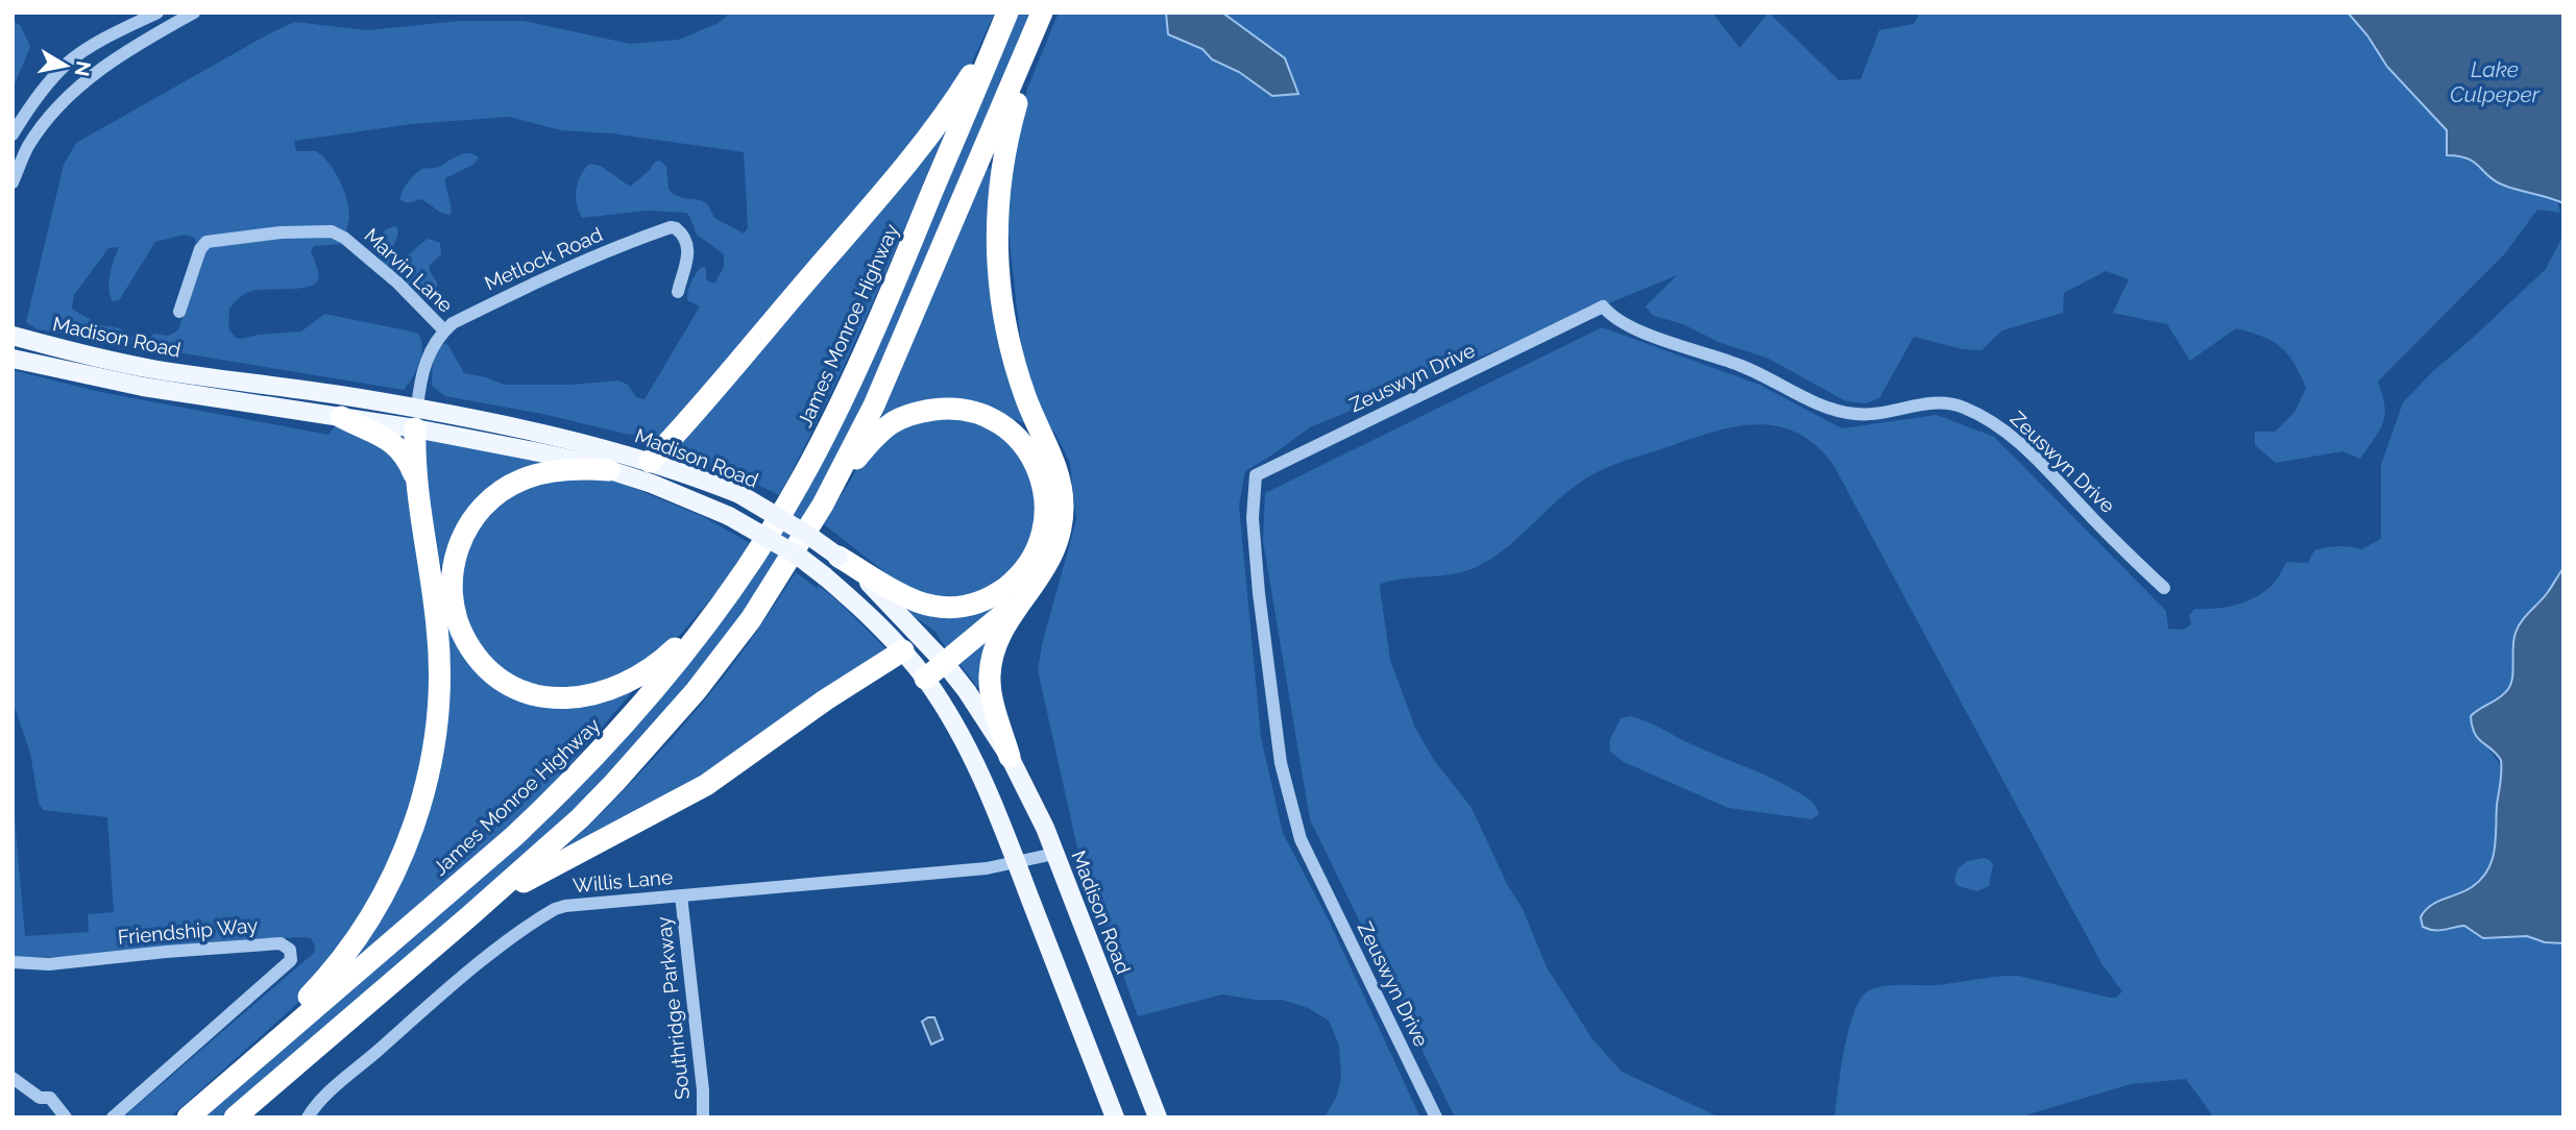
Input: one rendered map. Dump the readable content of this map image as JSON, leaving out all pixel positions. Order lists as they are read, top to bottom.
{
  "streets": {
    "highway": ["James Monroe Highway"],
    "main road": ["Madison Road"],
    "street": [
      "Metlock Road",
      "Marvin Lane",
      "Zeuswyn Drive",
      "Willis Lane",
      "Friendship Way",
      "Southridge Parkway"
    ]
  },
  "crossings": [
    ["Metlock Road", "Marvin Lane"],
    ["Metlock Road", "Madison Road"],
    ["Madison Road", "Willis Lane"],
    ["Willis Lane", "Southridge Parkway"]
  ],
  "water": ["Lake Culpeper"],
  "north": "right"
}
